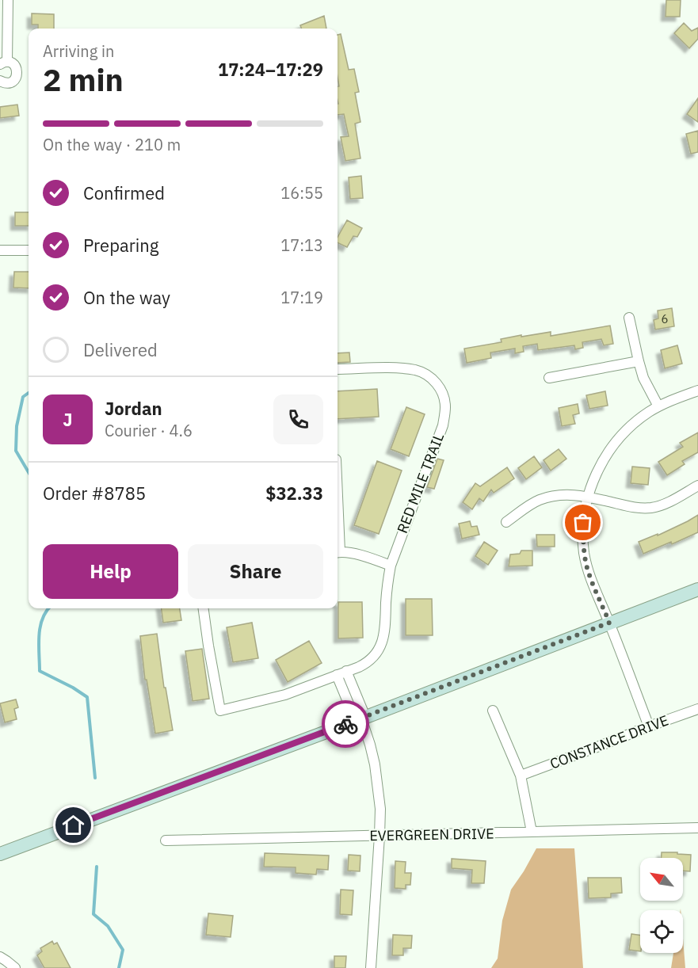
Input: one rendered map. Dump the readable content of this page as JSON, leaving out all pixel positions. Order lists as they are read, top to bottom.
{
  "streets": {
    "street": ["RED MILE TRAIL", "CONSTANCE DRIVE", "EVERGREEN DRIVE"]
  },
  "house_numbers": ["6"],
  "north": "top left",
  "page": {
    "heading": ["2 min", "Arriving in", "17:24–17:29"],
    "panel": [
      "Jordan",
      "Courier · 4.6",
      "Order #8785",
      "$32.33"
    ],
    "bar": "On the way · 210 m",
    "list": [
      ["Confirmed", "16:55"],
      ["Preparing", "17:13"],
      ["On the way", "17:19"],
      "Delivered"
    ],
    "round": "J",
    "buttons": ["Help", "Share"]
  }
}
